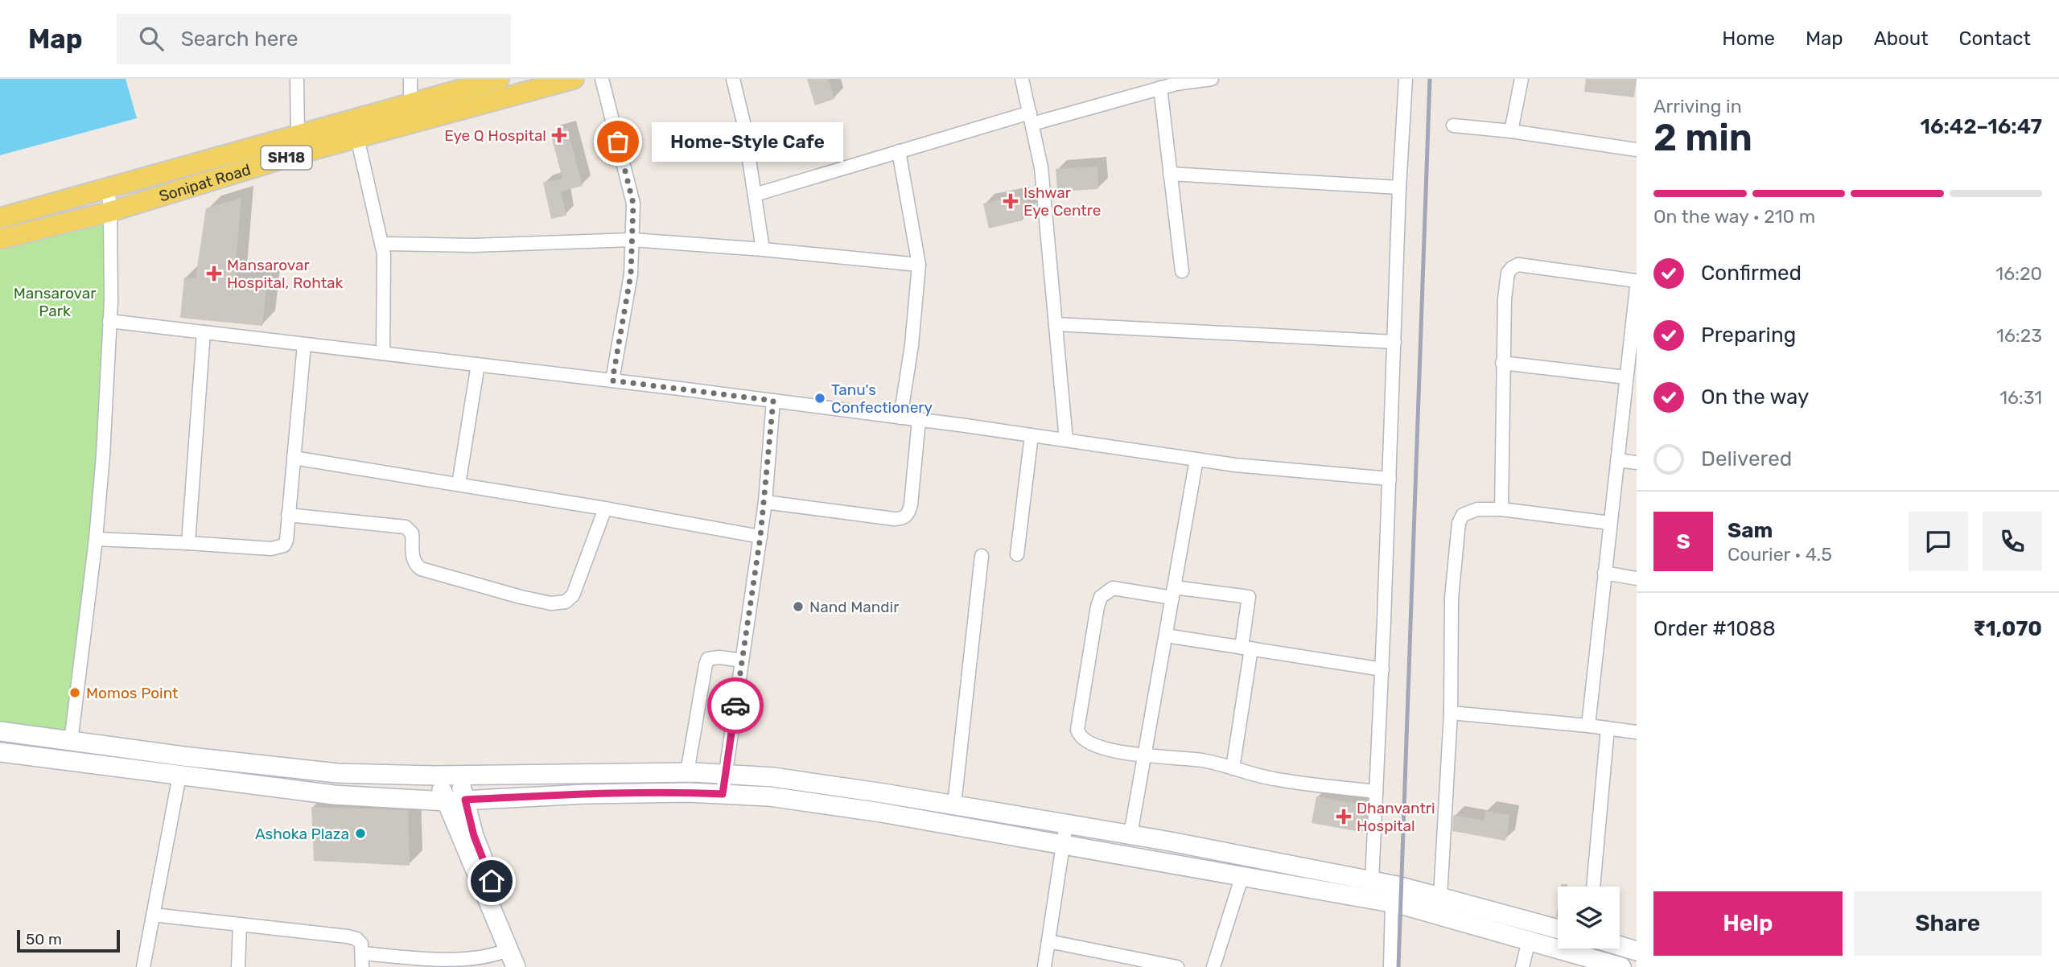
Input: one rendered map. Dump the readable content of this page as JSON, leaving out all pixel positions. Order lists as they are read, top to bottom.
{
  "streets": {
    "main road": ["SH18", "Sonipat Road"]
  },
  "parks": ["Mansarovar Park"],
  "places": {
    "health": [
      "Eye Q Hospital",
      "Ishwar Eye Centre",
      "Mansarovar Hospital, Rohtak",
      "Dhanvantri Hospital"
    ],
    "other": [
      "Home-Style Cafe",
      "Tanu's Confectionery",
      "Nand Mandir",
      "Momos Point",
      "Ashoka Plaza"
    ]
  },
  "scale_bar": "50 m",
  "page": {
    "header": "Map",
    "search": "Search here",
    "nav": [
      "Home",
      "Map",
      "About",
      "Contact"
    ],
    "heading": ["2 min", "Arriving in", "16:42–16:47"],
    "panel": [
      "Sam",
      "Courier · 4.5",
      "Order #1088",
      "₹1,070"
    ],
    "bubble": "Home-Style Cafe",
    "bar": "On the way · 210 m",
    "list": [
      ["Confirmed", "16:20"],
      ["Preparing", "16:23"],
      ["On the way", "16:31"],
      "Delivered"
    ],
    "round": "S",
    "buttons": ["Help", "Share"],
    "scale": "50 m"
  }
}
